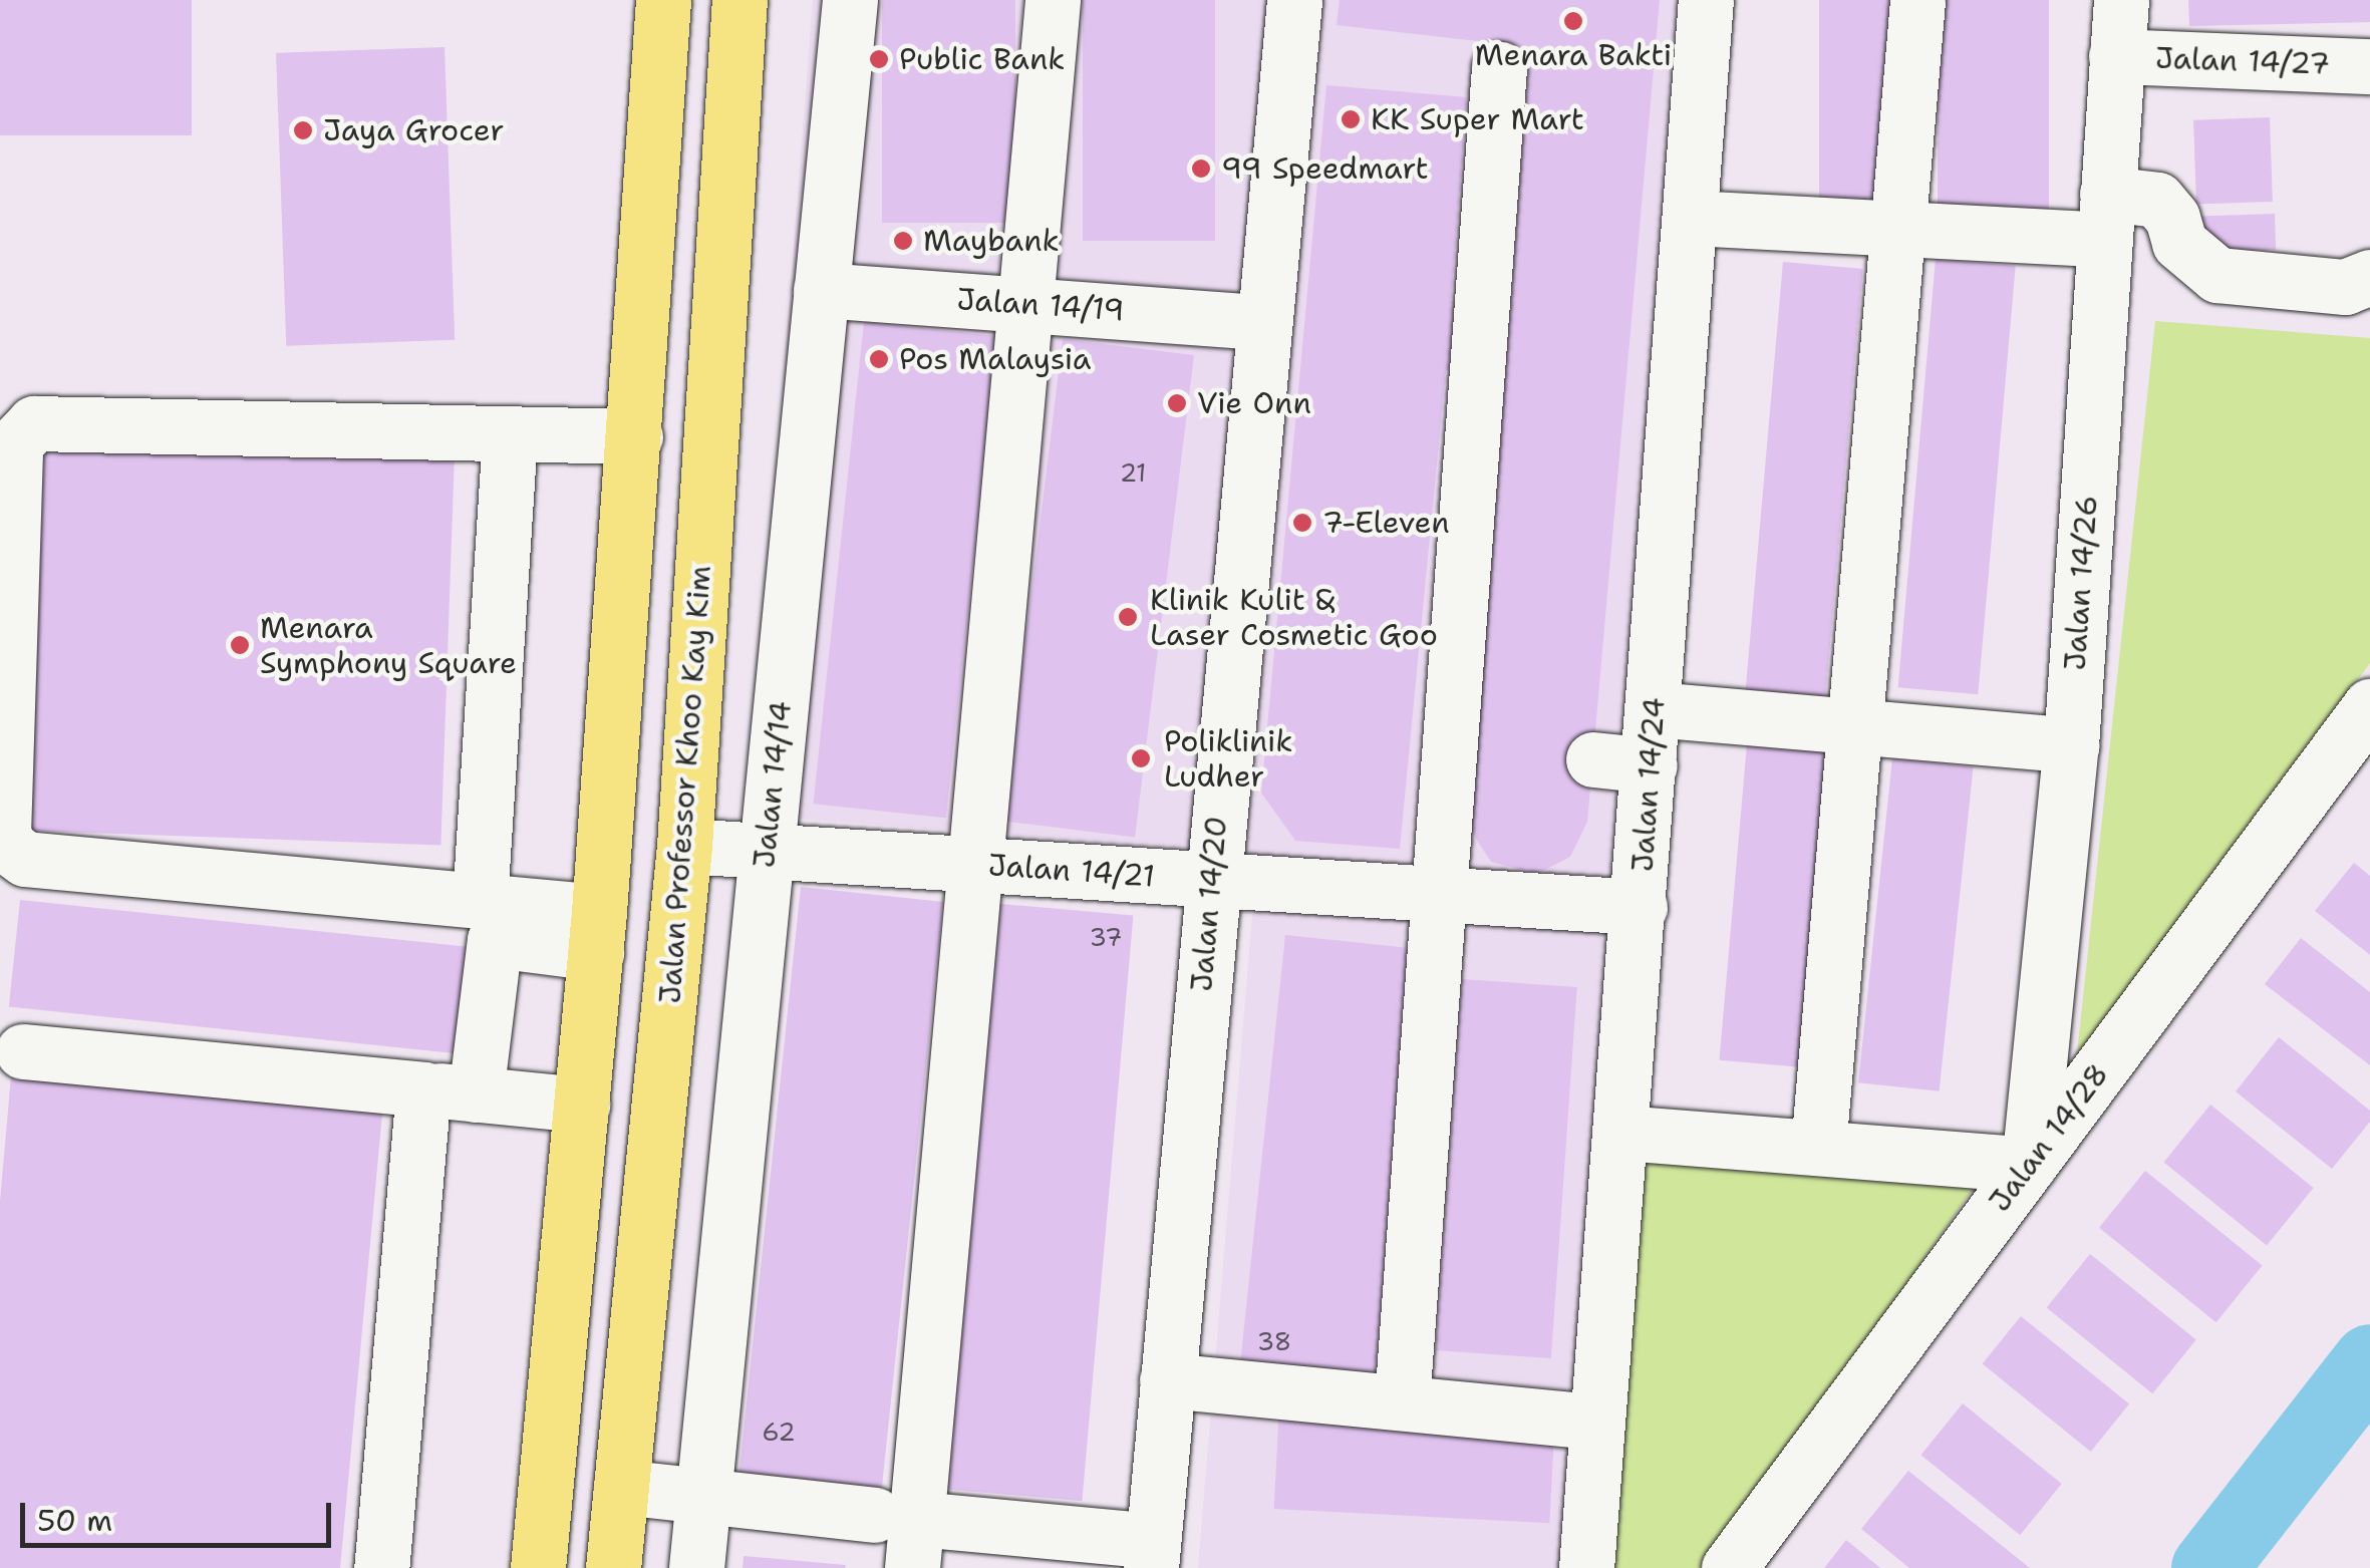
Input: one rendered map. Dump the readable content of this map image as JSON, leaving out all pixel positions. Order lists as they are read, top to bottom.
{
  "streets": {
    "main road": ["Jalan Professor Khoo Kay Kim"],
    "street": [
      "Jalan 14/27",
      "Jalan 14/19",
      "Jalan 14/26",
      "Jalan 14/14",
      "Jalan 14/24",
      "Jalan 14/21",
      "Jalan 14/20",
      "Jalan 14/28"
    ]
  },
  "crossings": [
    ["Jalan 14/27", "Jalan 14/26"],
    ["Jalan 14/19", "Jalan 14/14"],
    ["Jalan 14/19", "Jalan 14/20"],
    ["Jalan 14/26", "Jalan 14/28"],
    ["Jalan Professor Khoo Kay Kim", "Jalan 14/21"],
    ["Jalan 14/14", "Jalan 14/21"],
    ["Jalan 14/24", "Jalan 14/21"],
    ["Jalan 14/21", "Jalan 14/20"]
  ],
  "places": [
    "Menara Bakti",
    "Public Bank",
    "KK Super Mart",
    "Jaya Grocer",
    "99 Speedmart",
    "Maybank",
    "Pos Malaysia",
    "Vie Onn",
    "7-Eleven",
    "Klinik Kulit & Laser Cosmetic Goo",
    "Menara Symphony Square",
    "Poliklinik Ludher"
  ],
  "house_numbers": [
    "21",
    "37",
    "38",
    "62"
  ],
  "scale_bar": "50 m"
}
